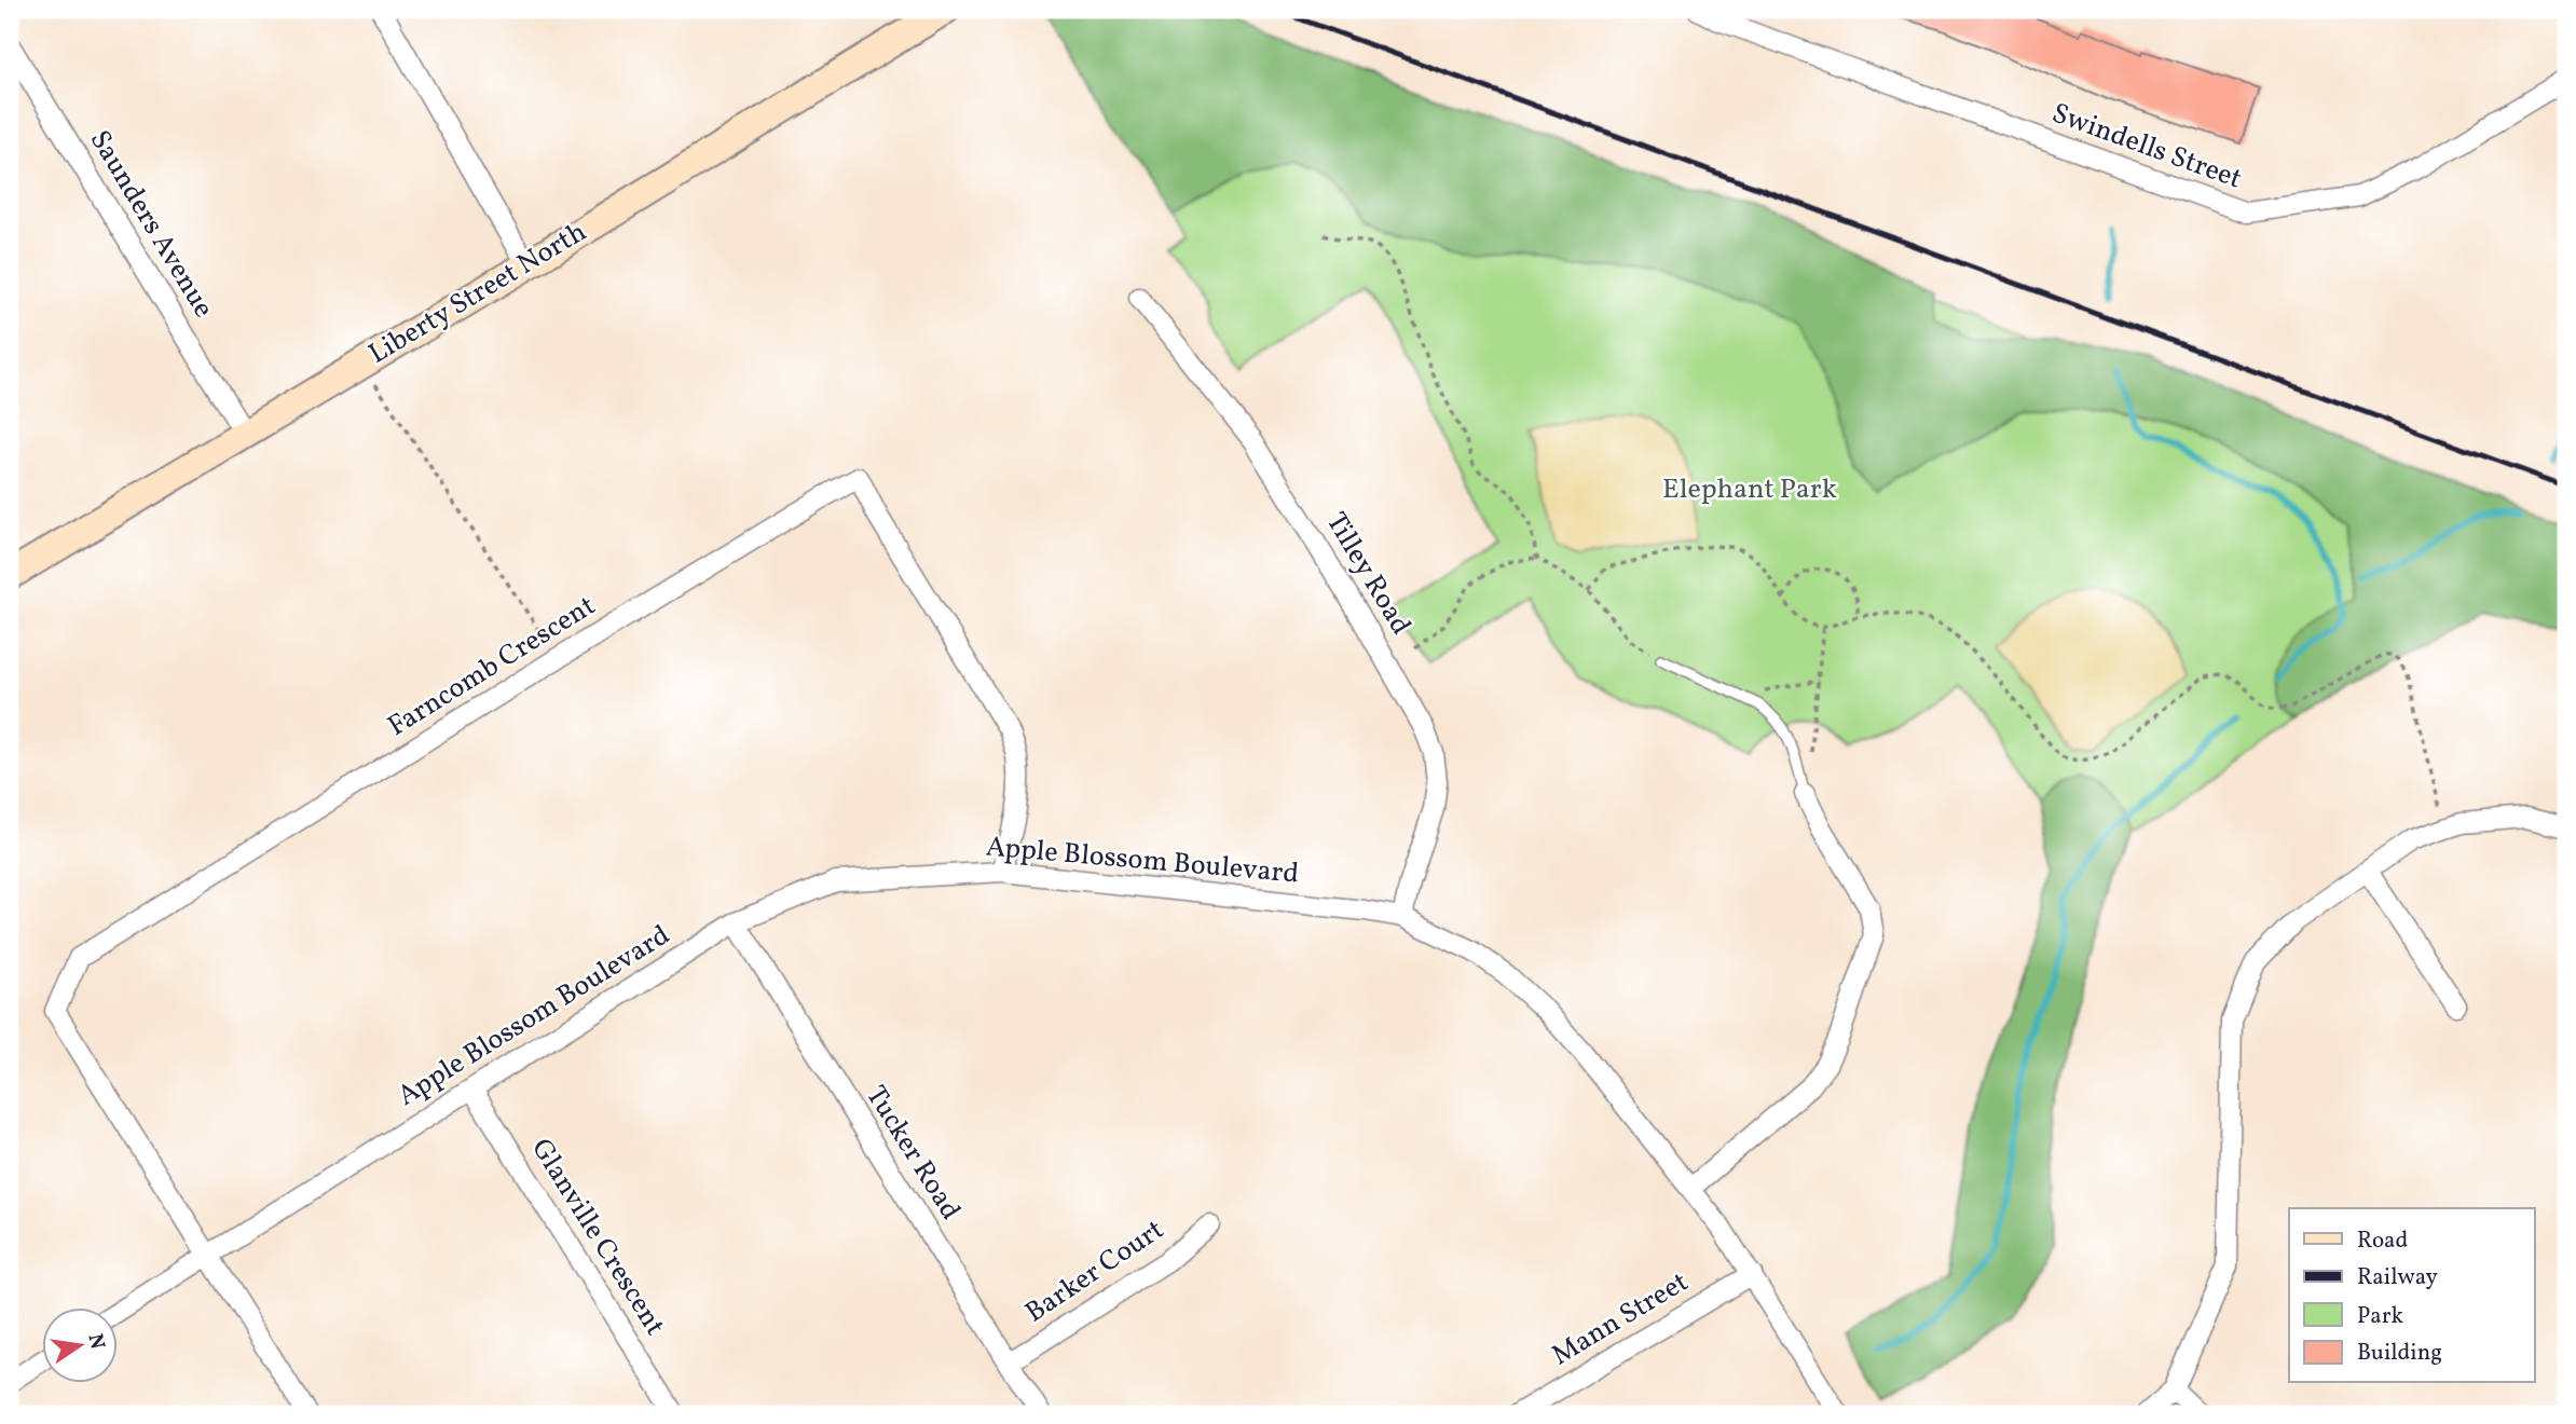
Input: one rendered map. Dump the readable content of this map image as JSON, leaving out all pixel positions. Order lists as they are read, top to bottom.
{
  "streets": {
    "main road": ["Liberty Street North"],
    "street": [
      "Swindells Street",
      "Saunders Avenue",
      "Tilley Road",
      "Farncomb Crescent",
      "Apple Blossom Boulevard",
      "Tucker Road",
      "Glanville Crescent",
      "Barker Court",
      "Mann Street"
    ]
  },
  "crossings": [
    ["Saunders Avenue", "Liberty Street North"],
    ["Tilley Road", "Apple Blossom Boulevard"],
    ["Farncomb Crescent", "Apple Blossom Boulevard"],
    ["Apple Blossom Boulevard", "Tucker Road"],
    ["Apple Blossom Boulevard", "Glanville Crescent"],
    ["Apple Blossom Boulevard", "Mann Street"],
    ["Tucker Road", "Barker Court"]
  ],
  "parks": ["Elephant Park"],
  "legend": [
    "Road",
    "Railway",
    "Park",
    "Building"
  ],
  "north": "right"
}
